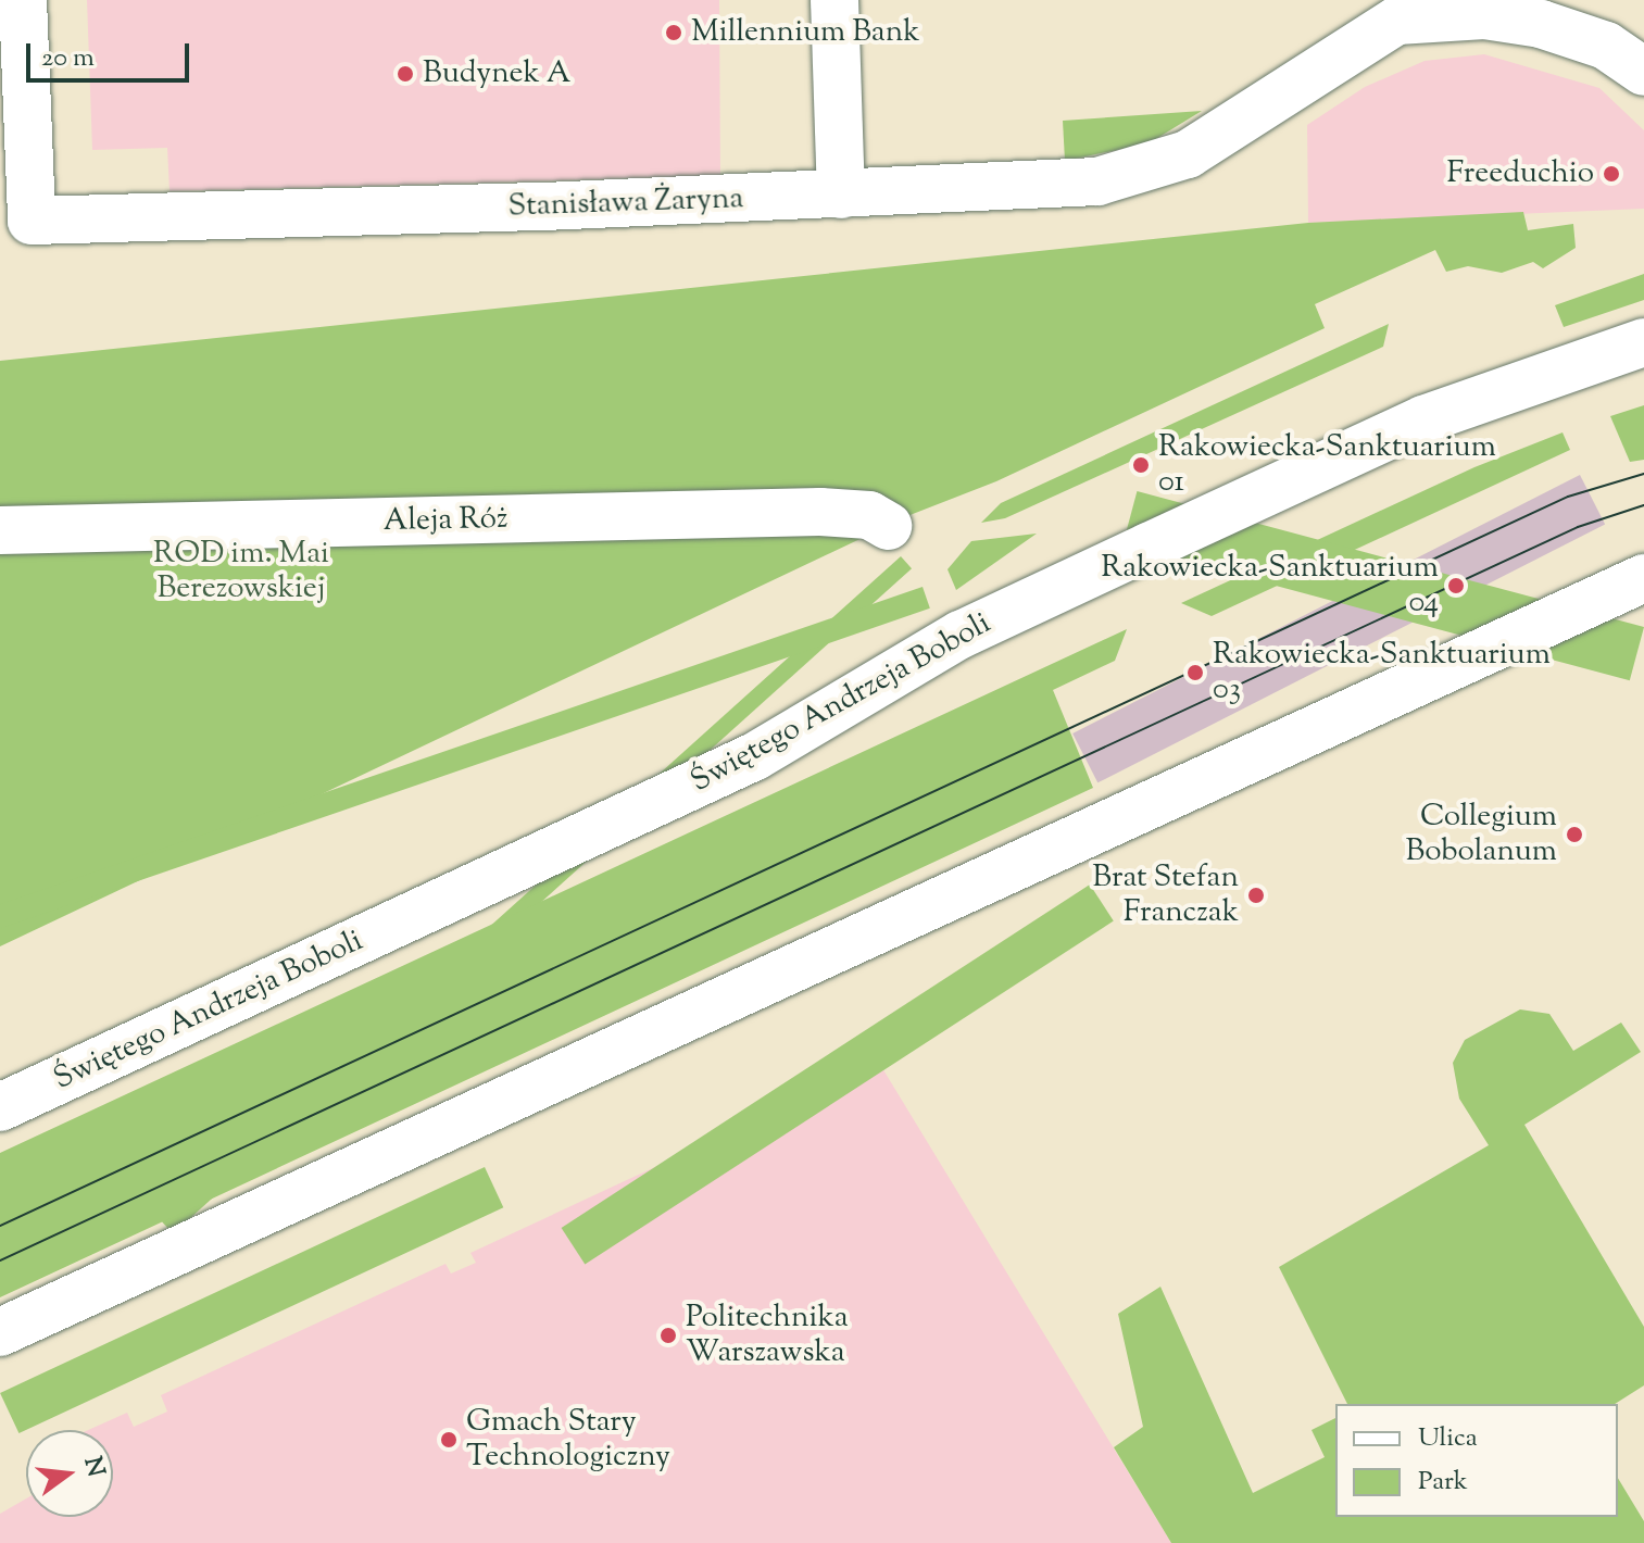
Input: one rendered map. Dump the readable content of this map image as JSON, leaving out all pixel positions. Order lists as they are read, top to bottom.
{
  "streets": {
    "main road": ["Stanisława Żaryna", "Aleja Róż", "Świętego Andrzeja Boboli"]
  },
  "parks": ["ROD im. Mai Berezowskiej"],
  "places": [
    "Millennium Bank",
    "Budynek A",
    "Freeduchio",
    "Rakowiecka-Sanktuarium 01",
    "Rakowiecka-Sanktuarium 04",
    "Rakowiecka-Sanktuarium 03",
    "Collegium Bobolanum",
    "Brat Stefan Franczak",
    "Politechnika Warszawska",
    "Gmach Stary Technologiczny"
  ],
  "legend": ["Ulica", "Park"],
  "scale_bar": "20 m",
  "north": "right"
}
